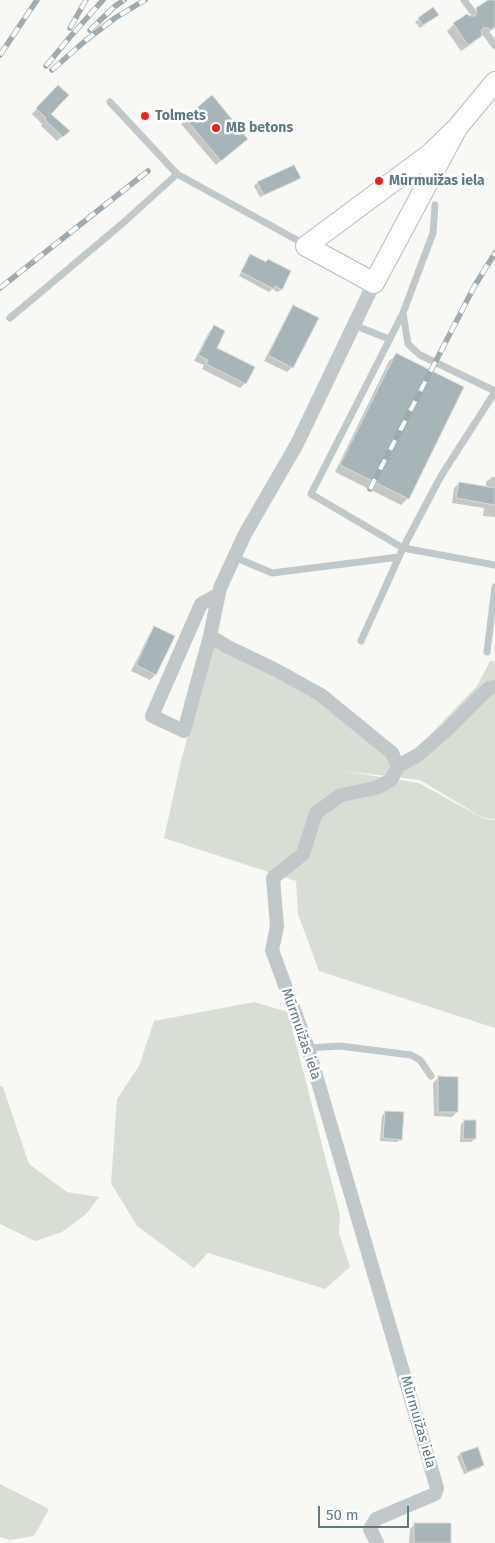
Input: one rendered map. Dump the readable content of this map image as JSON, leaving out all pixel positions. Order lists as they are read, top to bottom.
{
  "streets": {
    "street": ["Mūrmuižas iela"]
  },
  "places": ["Tolmets", "MB betons", "Mūrmuižas iela"],
  "scale_bar": "50 m"
}
